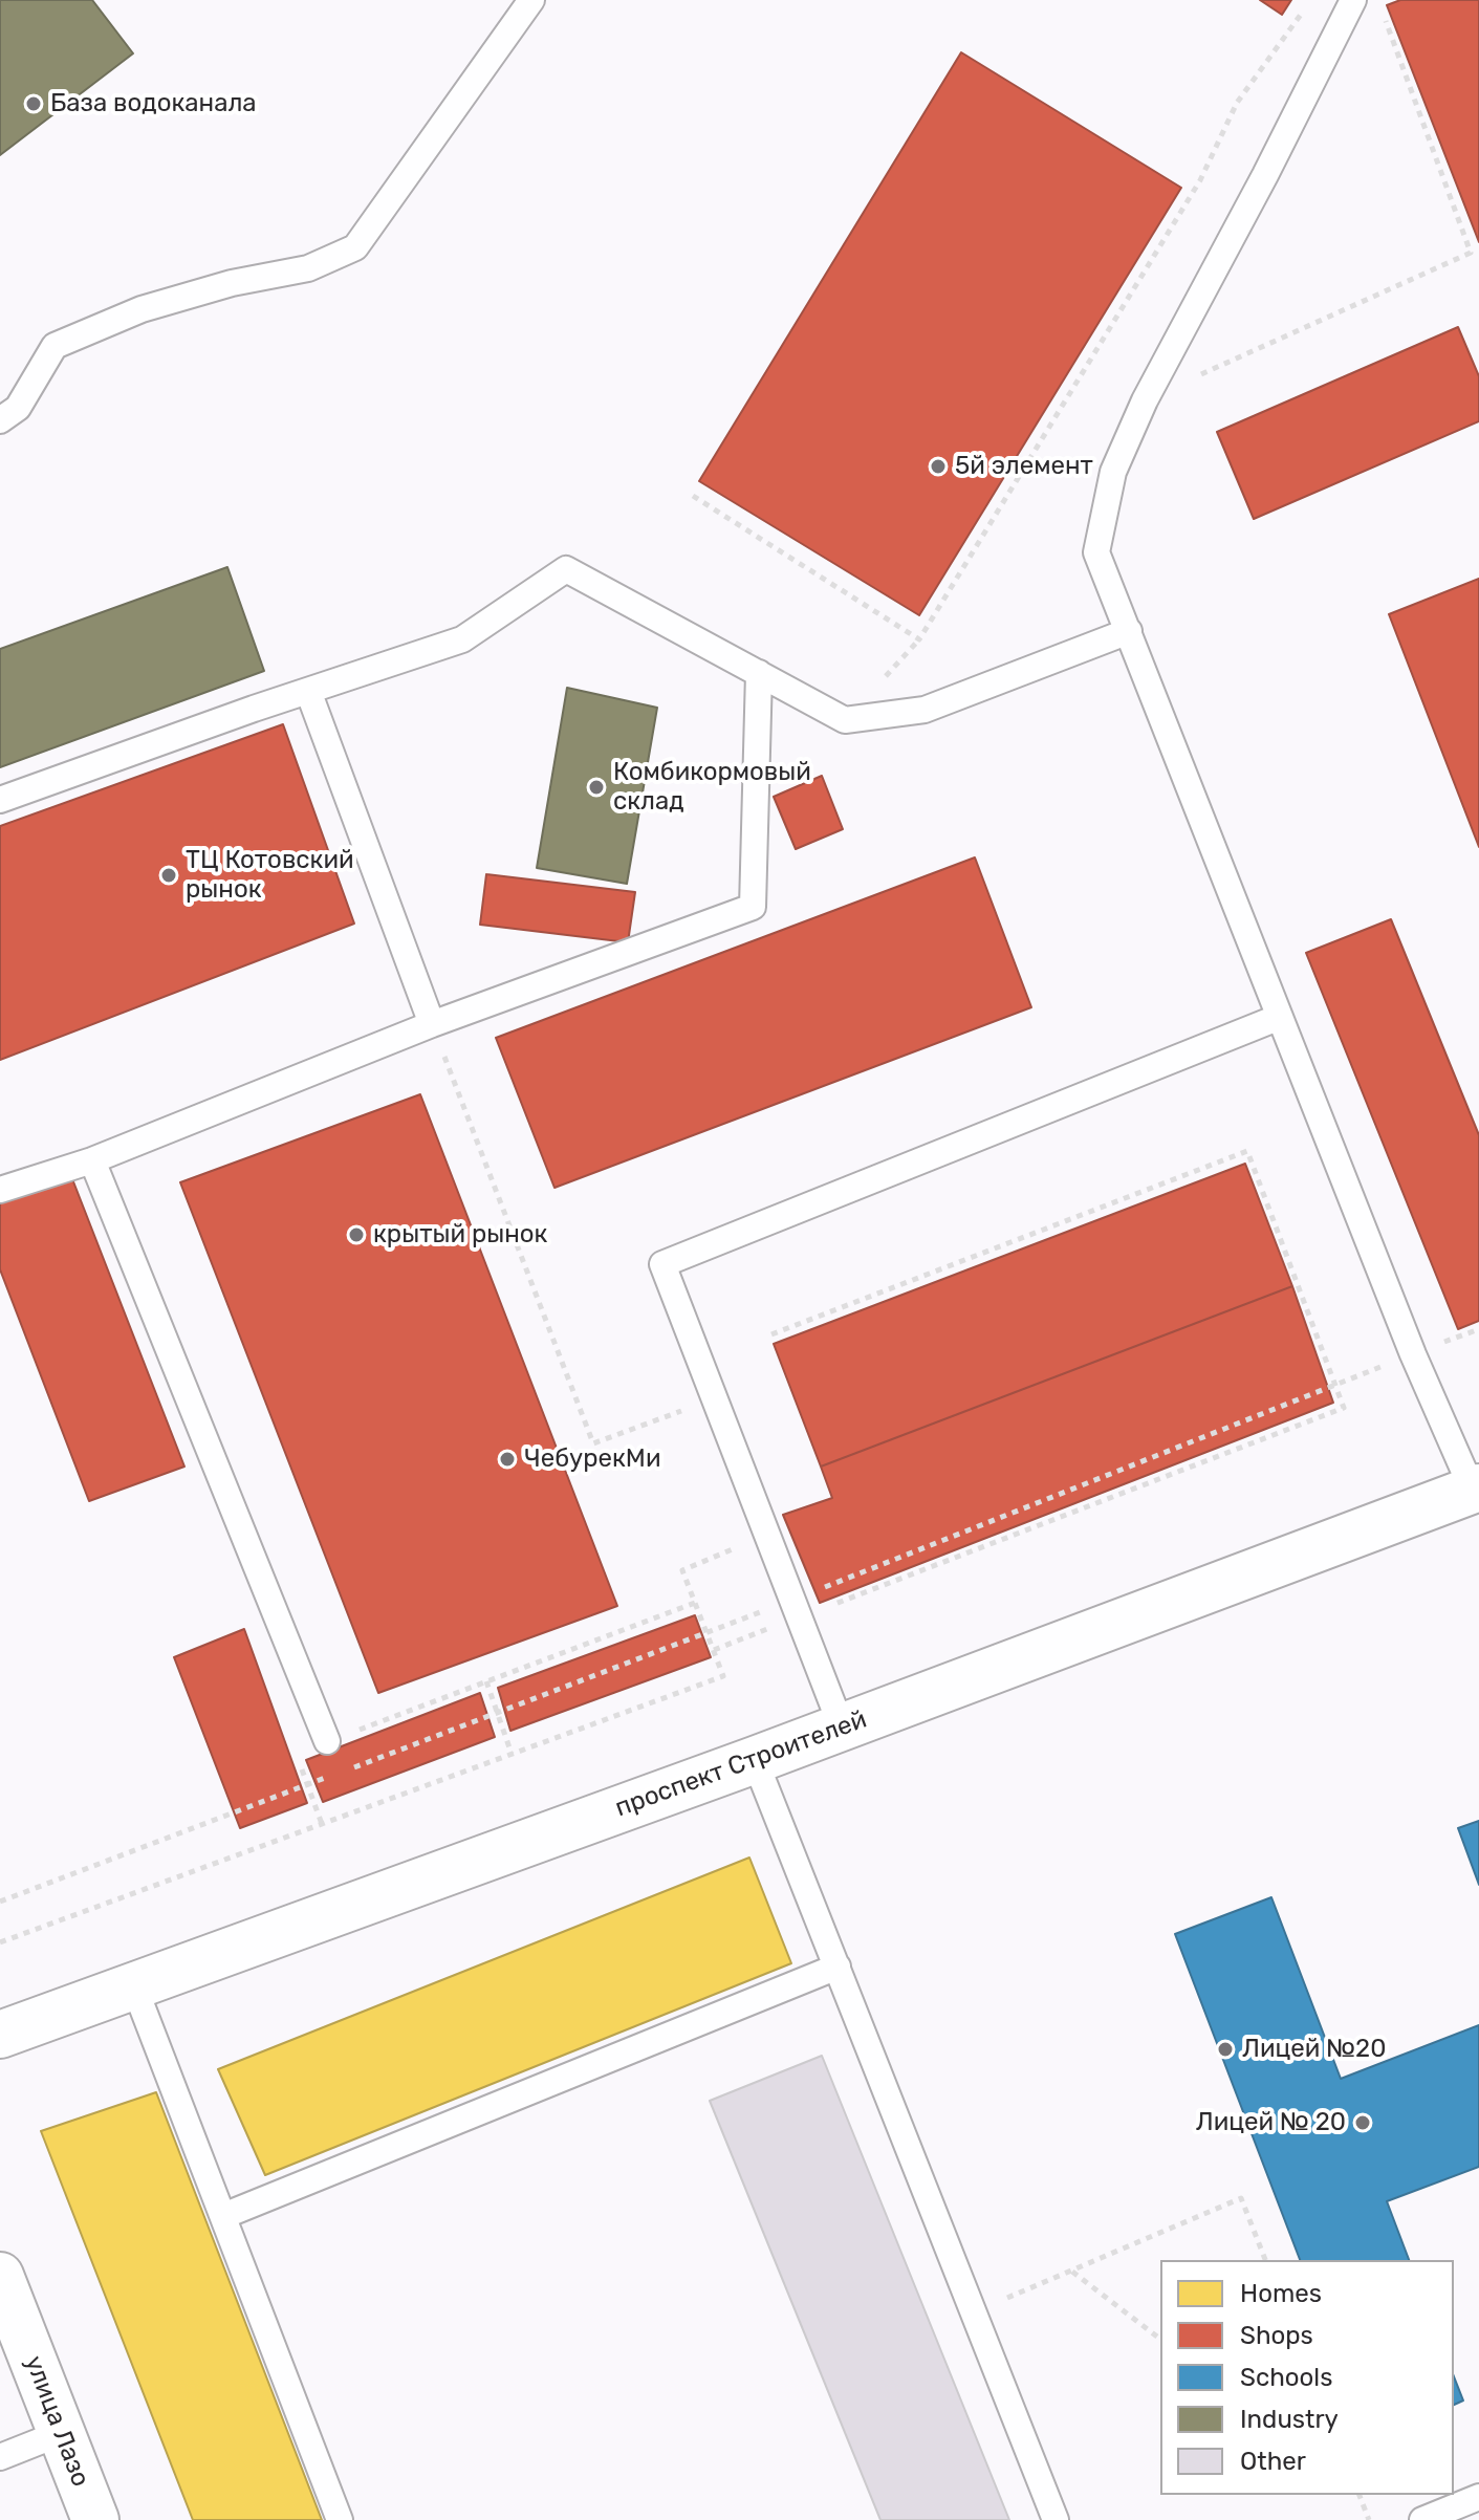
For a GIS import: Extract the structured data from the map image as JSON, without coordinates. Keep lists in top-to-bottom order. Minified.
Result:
{"streets":{"main road":["проспект Строителей","улица Лазо"]},"places":["База водоканала","5й элемент","Комбикормовый склад","ТЦ Котовский рынок","крытый рынок","ЧебурекМи","Лицей №20","Лицей № 20"],"legend":["Homes","Shops","Schools","Industry","Other"]}
